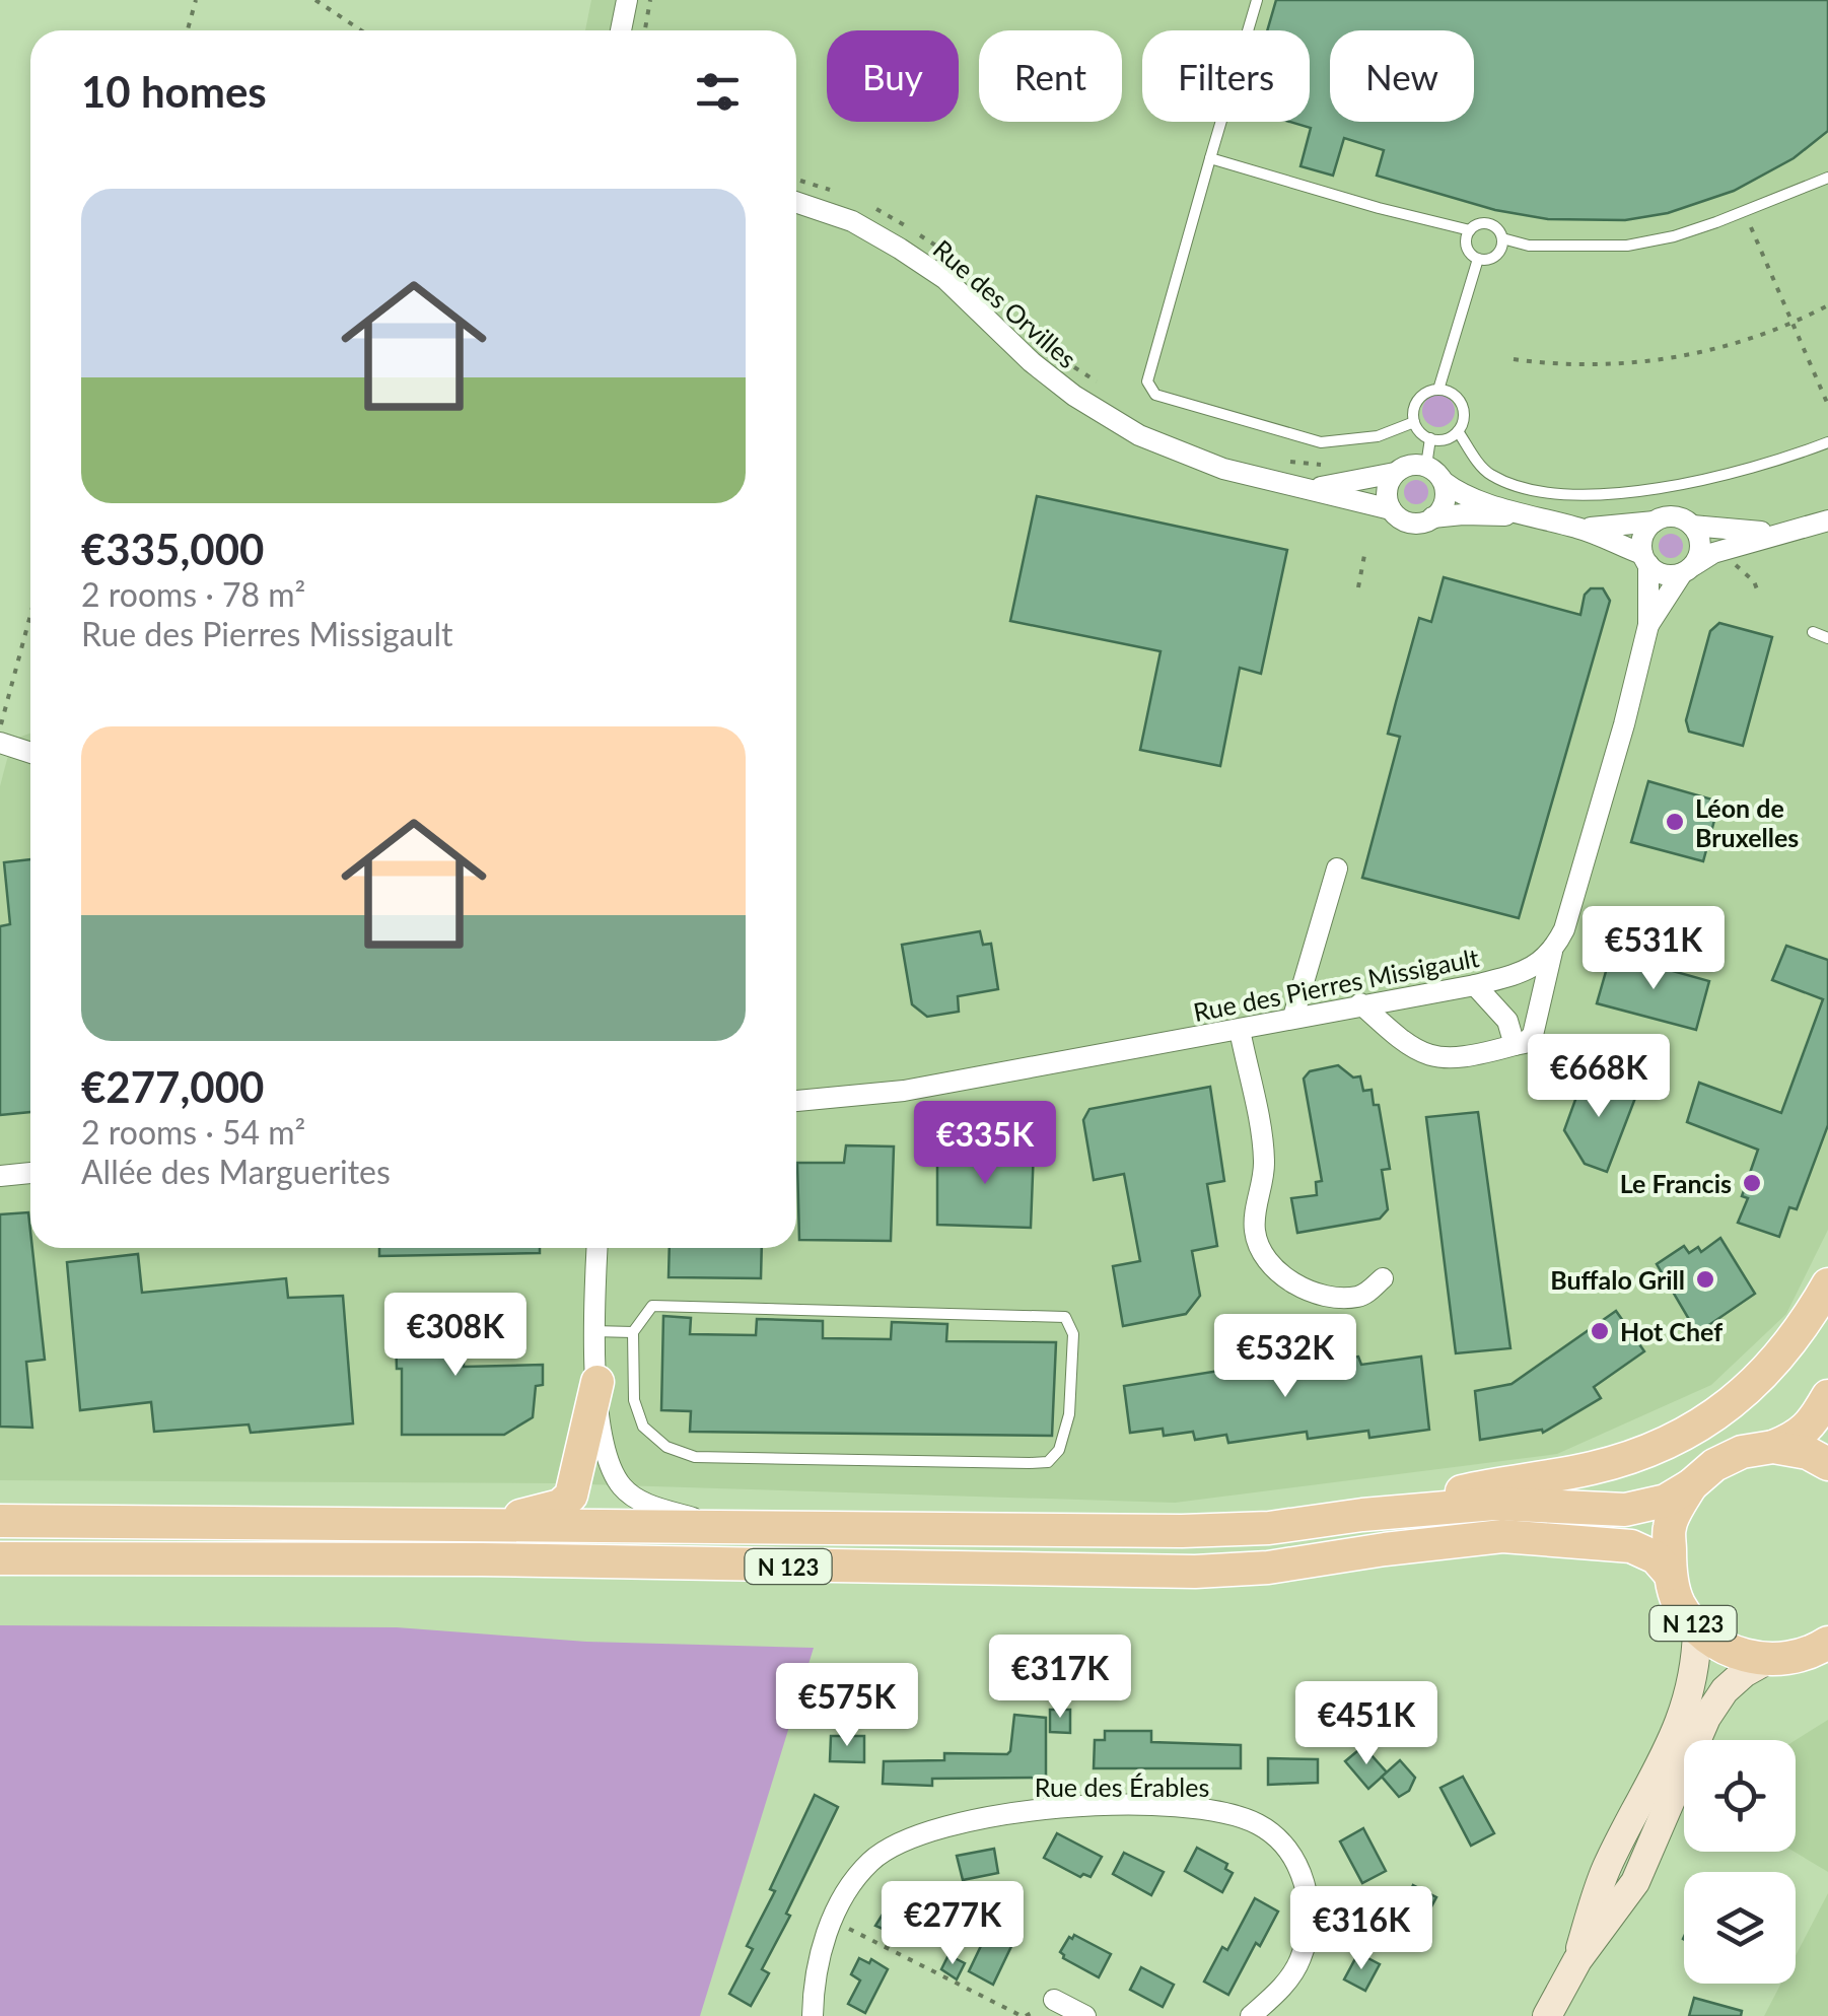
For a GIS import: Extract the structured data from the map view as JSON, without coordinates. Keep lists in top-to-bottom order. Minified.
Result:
{"streets":{"main road":["N 123"],"street":["Rue des Orvilles","Rue des Pierres Missigault","Rue des Érables"]},"places":["Léon de Bruxelles","Le Francis","Buffalo Grill","Hot Chef"],"page":{"chip":["Buy","Rent","Filters","New"],"heading":"10 homes","list":[{"name":"€335,000","note":"2 rooms · 78 m² · Rue des Pierres Missigault"},{"name":"€277,000","note":"2 rooms · 54 m² · Allée des Marguerites"}],"price":["€531K","€668K","€335K","€308K","€532K","€317K","€575K","€451K","€277K","€316K"]}}
